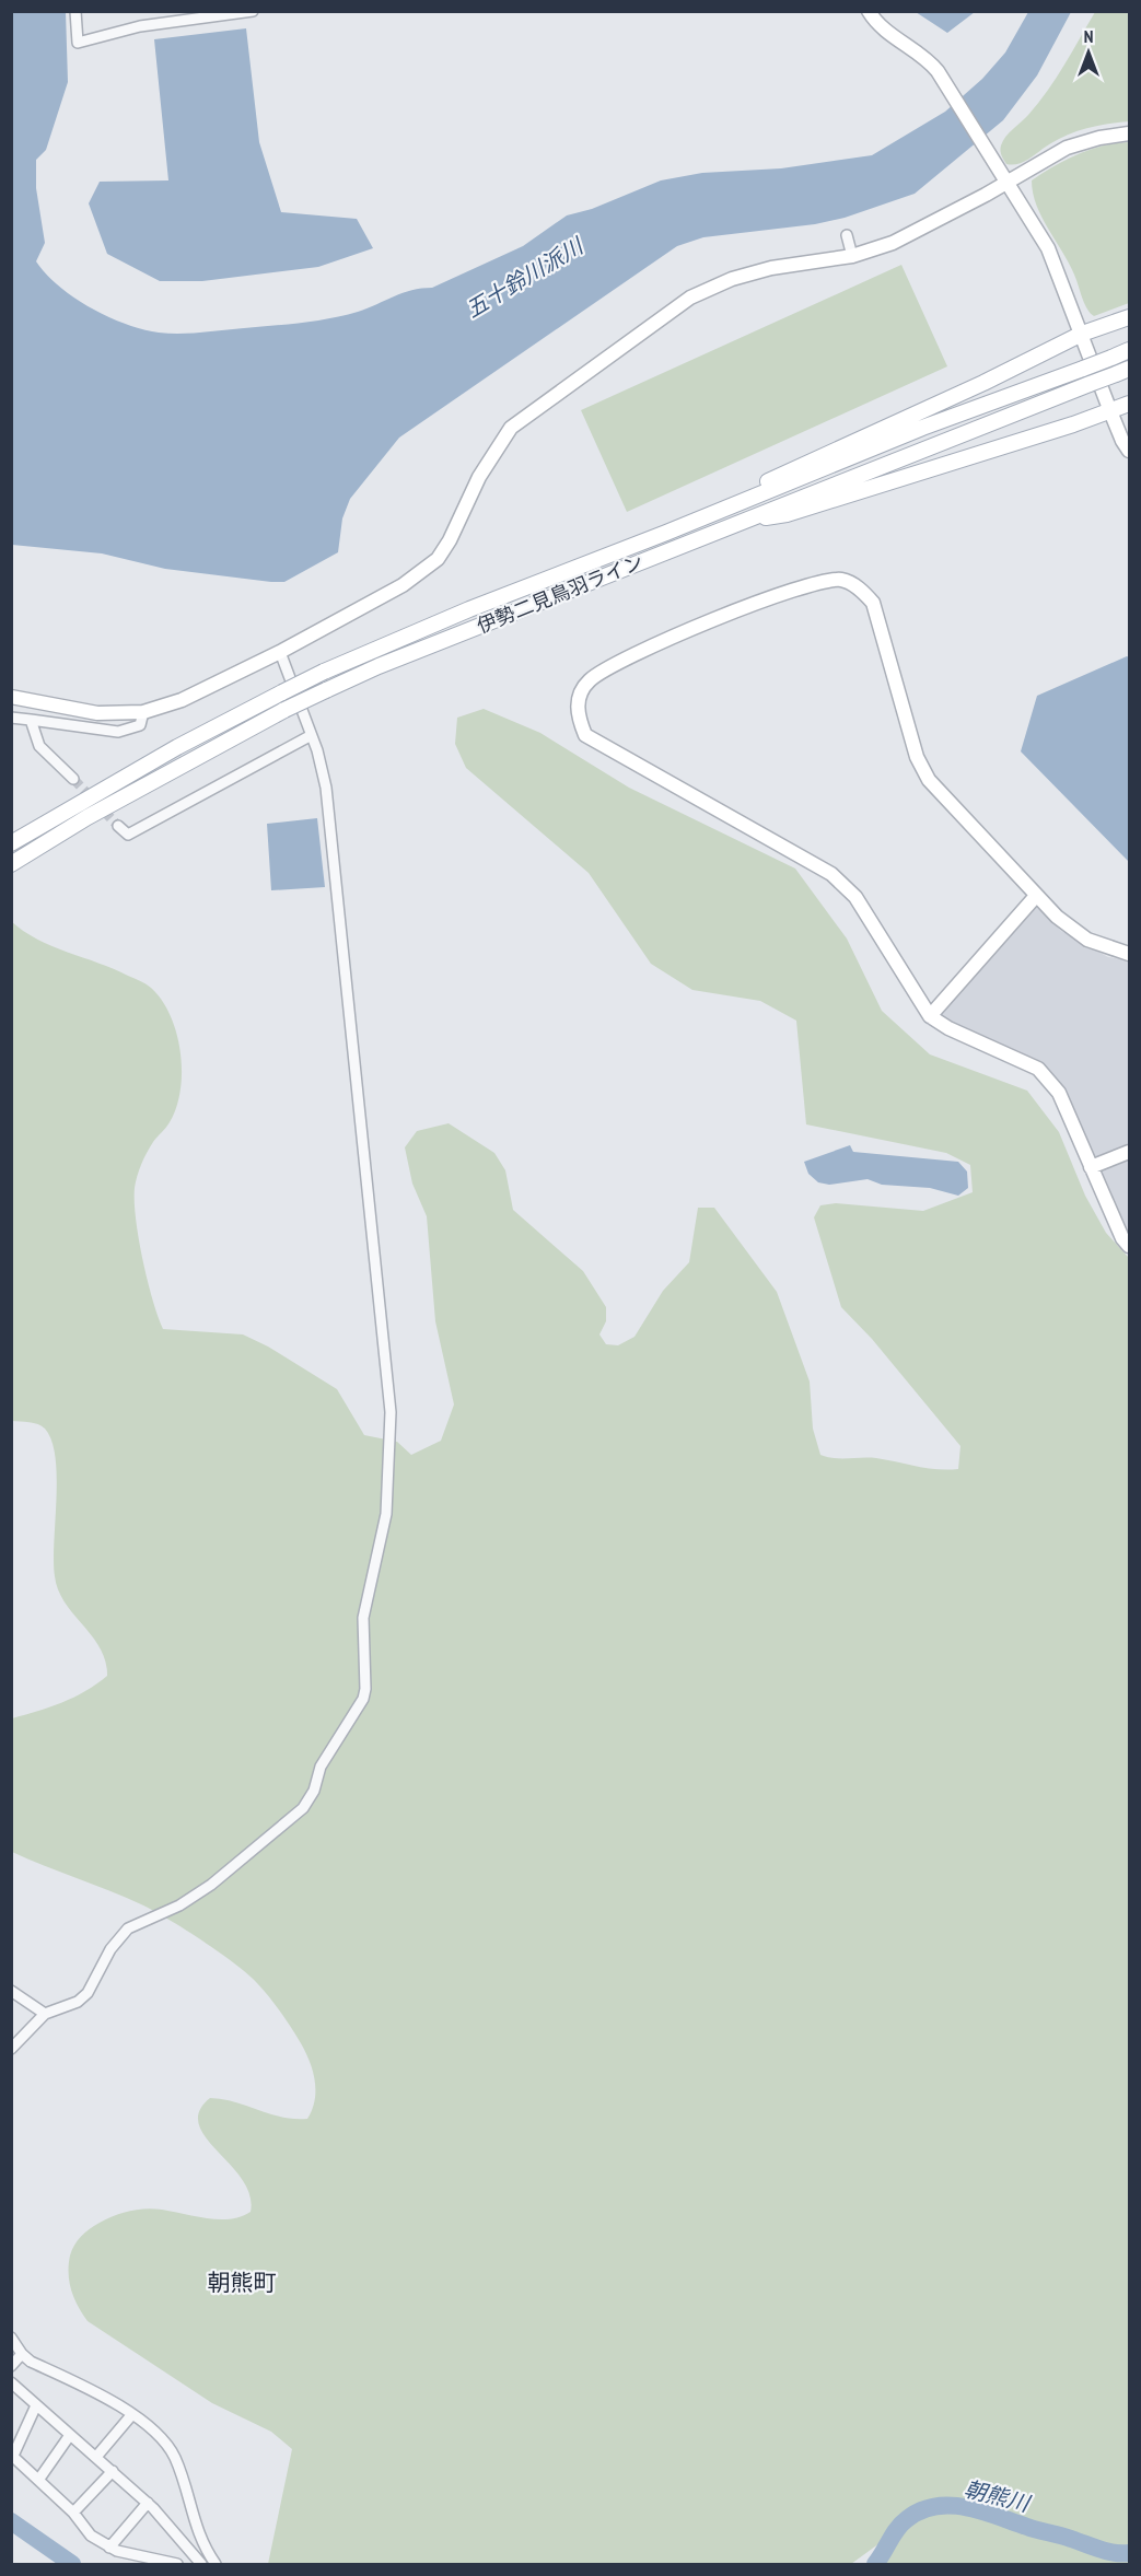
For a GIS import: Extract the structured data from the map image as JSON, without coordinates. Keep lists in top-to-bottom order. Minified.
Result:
{"streets":{"main road":["伊勢二見鳥羽ライン"]},"districts":["朝熊町"],"water":["五十鈴川派川","朝熊川"],"north":"top"}
